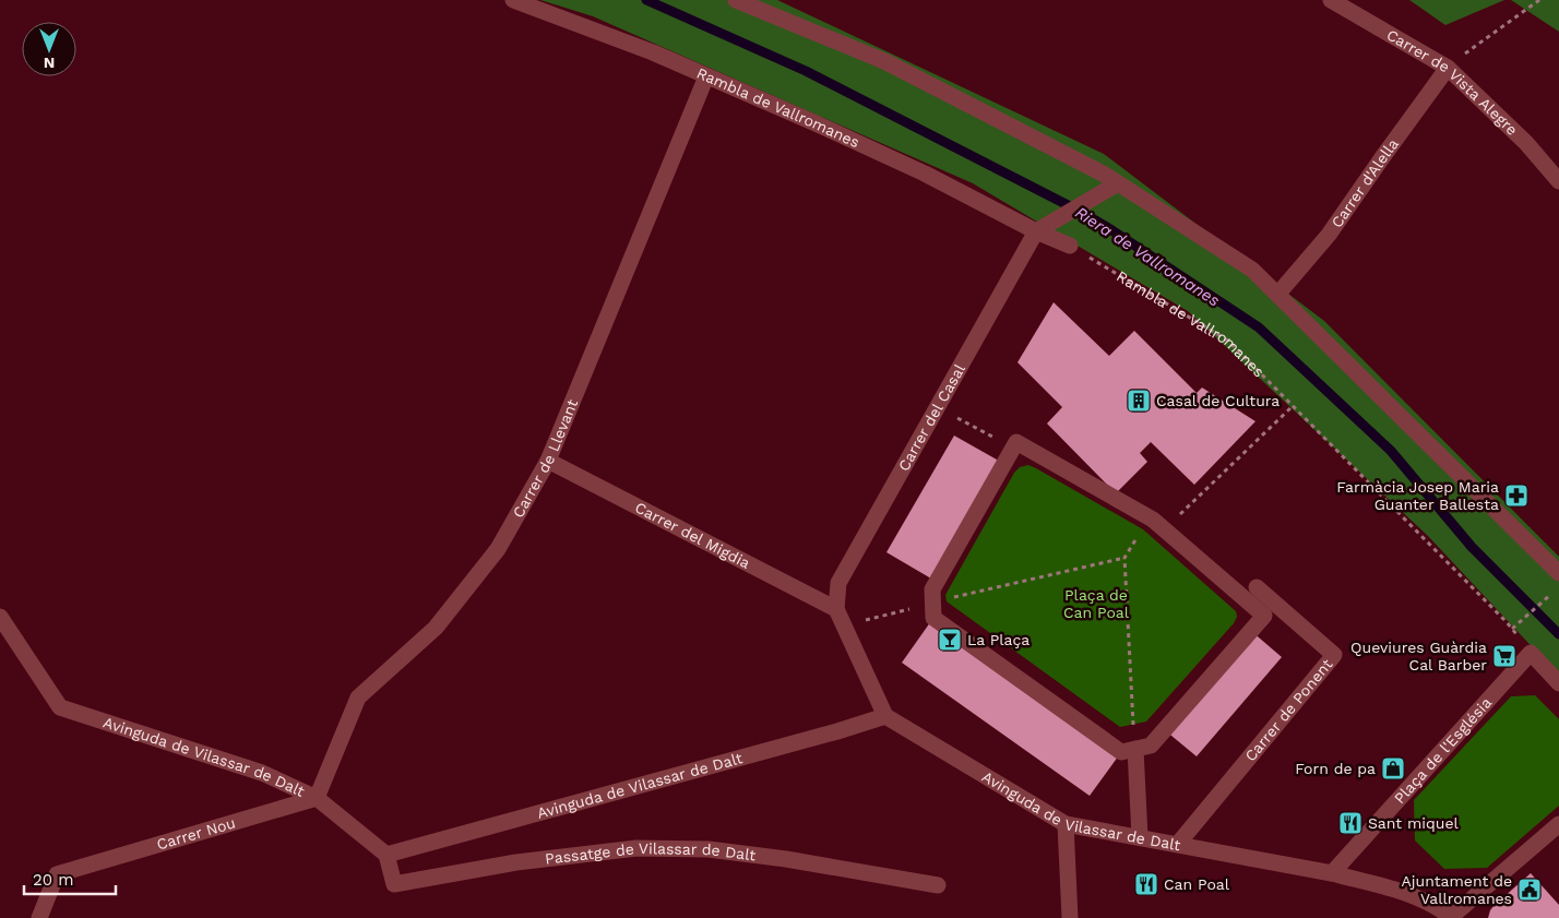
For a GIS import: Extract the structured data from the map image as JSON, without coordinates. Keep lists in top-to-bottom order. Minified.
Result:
{"streets":{"street":["Carrer de Vista Alegre","Rambla de Vallromanes","Carrer d'Alella","Carrer del Casal","Carrer de Llevant","Carrer del Migdia","Carrer de Ponent","Plaça de l'Església","Avinguda de Vilassar de Dalt","Carrer Nou","Passatge de Vilassar de Dalt"]},"crossings":[["Carrer de Vista Alegre","Carrer d'Alella"],["Rambla de Vallromanes","Carrer del Casal"],["Rambla de Vallromanes","Carrer de Llevant"],["Rambla de Vallromanes","Plaça de l'Església"],["Carrer del Casal","Carrer del Migdia"],["Carrer de Llevant","Carrer del Migdia"],["Carrer de Llevant","Avinguda de Vilassar de Dalt"],["Carrer de Llevant","Carrer Nou"],["Carrer de Ponent","Avinguda de Vilassar de Dalt"],["Plaça de l'Església","Avinguda de Vilassar de Dalt"],["Avinguda de Vilassar de Dalt","Carrer Nou"],["Avinguda de Vilassar de Dalt","Passatge de Vilassar de Dalt"]],"water":["Riera de Vallromanes"],"parks":["Plaça de Can Poal"],"places":{"building":["Casal de Cultura"],"pharmacy":["Farmàcia Josep Maria Guanter Ballesta"],"bar":["La Plaça"],"supermarket":["Queviures Guàrdia Cal Barber"],"shop":["Forn de pa"],"restaurant":["Sant miquel","Can Poal"],"public building":["Ajuntament de Vallromanes"]},"scale_bar":"20 m","north":"bottom"}
